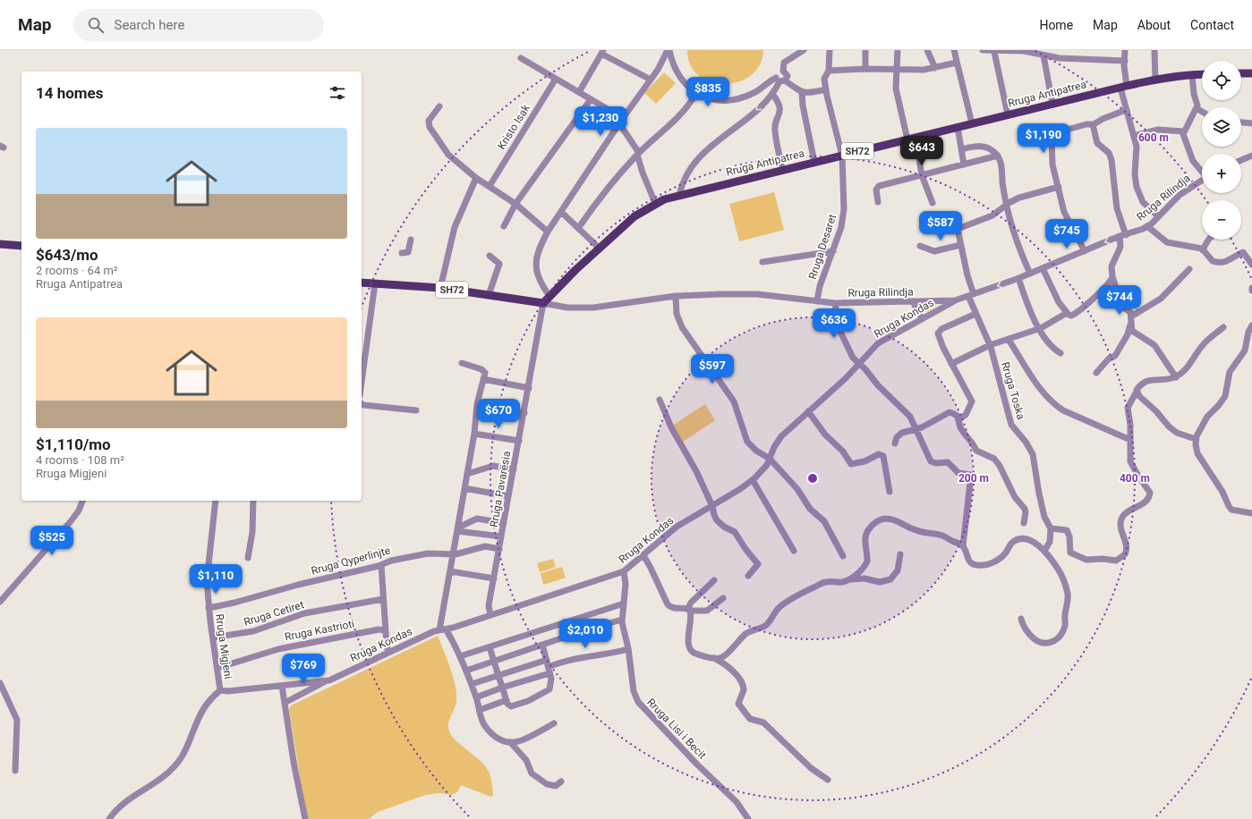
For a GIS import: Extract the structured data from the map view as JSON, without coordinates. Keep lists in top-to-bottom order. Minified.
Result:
{"streets":{"main road":["Rruga Antipatrea","SH72"],"street":["Kristo Isak","Rruga Rilindja","Rruga Desaret","Rruga Kondas","Rruga Toska","Rruga Pavarësia","Rruga Qyperlinjte","Rruga Cetiret","Rruga Kastrioti","Rruga Migjeni","Rruga Lisi i Becit"]},"crossings":[["Rruga Antipatrea","SH72"],["Rruga Antipatrea","Rruga Rilindja"],["Rruga Antipatrea","Rruga Desaret"],["Rruga Antipatrea","Rruga Pavarësia"],["SH72","Rruga Rilindja"],["SH72","Rruga Pavarësia"],["Rruga Rilindja","Rruga Desaret"],["Rruga Rilindja","Rruga Kondas"],["Rruga Rilindja","Rruga Toska"],["Rruga Rilindja","Rruga Pavarësia"],["Rruga Kondas","Rruga Pavarësia"],["Rruga Kondas","Rruga Migjeni"],["Rruga Kondas","Rruga Lisi i Becit"],["Rruga Pavarësia","Rruga Qyperlinjte"],["Rruga Qyperlinjte","Rruga Migjeni"],["Rruga Cetiret","Rruga Migjeni"],["Rruga Kastrioti","Rruga Migjeni"]],"page":{"header":"Map","search":"Search here","nav":["Home","Map","About","Contact"],"map_buttons":["+","−"],"heading":"14 homes","price":["$835","$1,230","$1,190","$643","$587","$745","$744","$636","$597","$670","$525","$1,110","$2,010","$769"],"list":[{"name":"$643/mo","note":"2 rooms · 64 m² · Rruga Antipatrea"},{"name":"$1,110/mo","note":"4 rooms · 108 m² · Rruga Migjeni"}]},"rings":["600 m","200 m","400 m"]}
